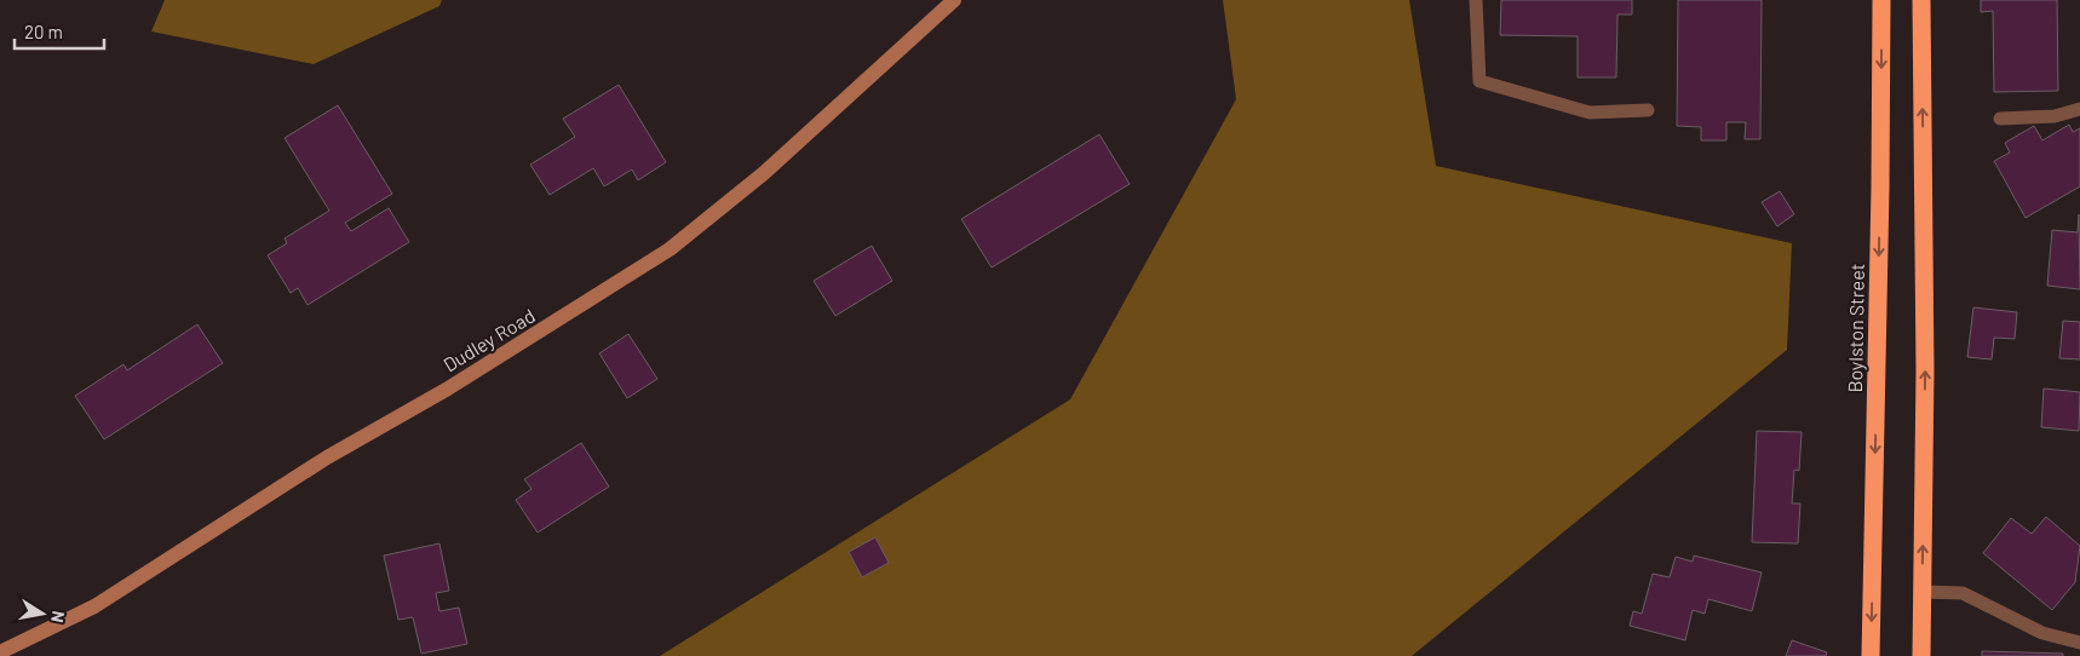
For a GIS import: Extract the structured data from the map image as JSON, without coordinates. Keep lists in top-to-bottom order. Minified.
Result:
{"streets":{"highway":["Boylston Street"],"street":["Dudley Road"]},"scale_bar":"20 m","north":"right"}
